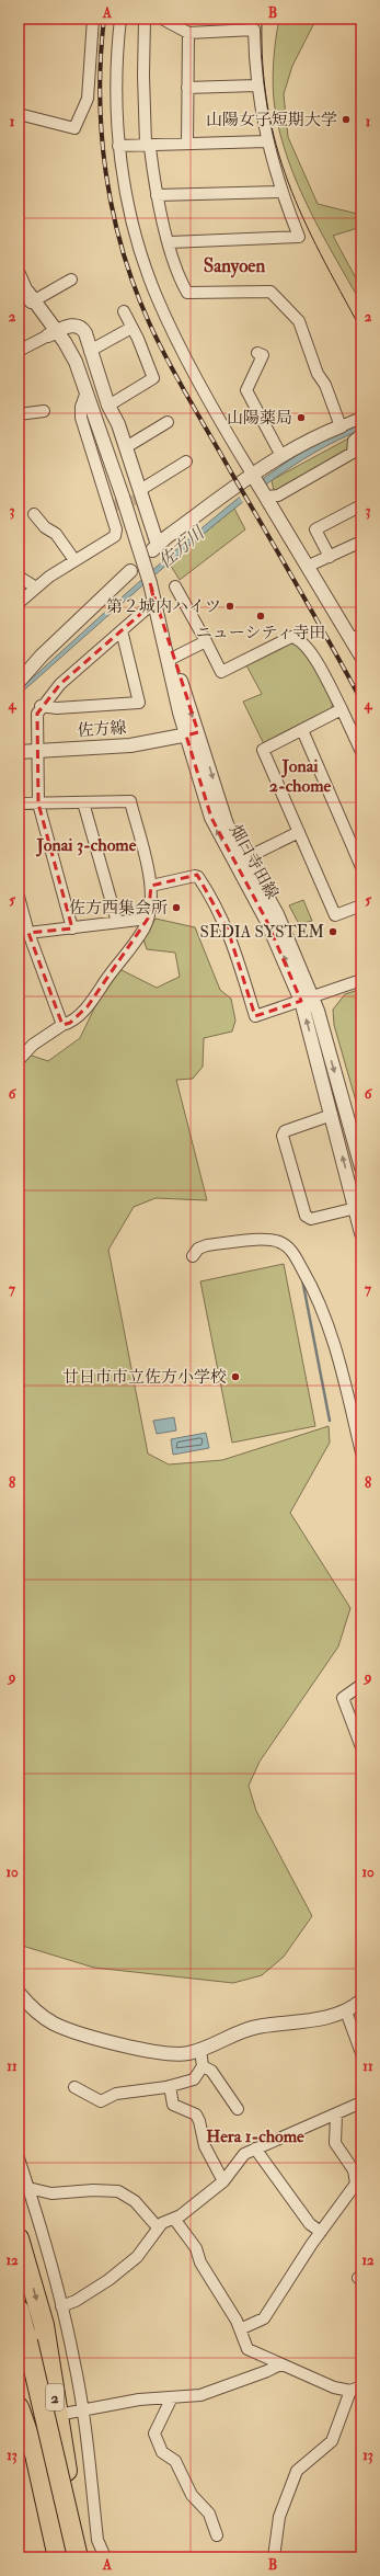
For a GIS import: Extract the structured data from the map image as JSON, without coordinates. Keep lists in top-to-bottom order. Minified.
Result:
{"streets":{"highway":["2"],"street":["佐方線","畑口寺田線"]},"crossings":[["佐方線","畑口寺田線"]],"districts":["Sanyoen","Jonai 2-chome","Jonai 3-chome","Hera 1-chome"],"water":["佐方川"],"places":["山陽女子短期大学","山陽薬局","第２城内ハイツ","ニューシティ寺田","佐方西集会所","SEDIA SYSTEM","廿日市市立佐方小学校"],"grid":{"columns":["A","B"],"rows":["1","2","3","4","5","6","7","8","9","10","11","12","13"]}}
